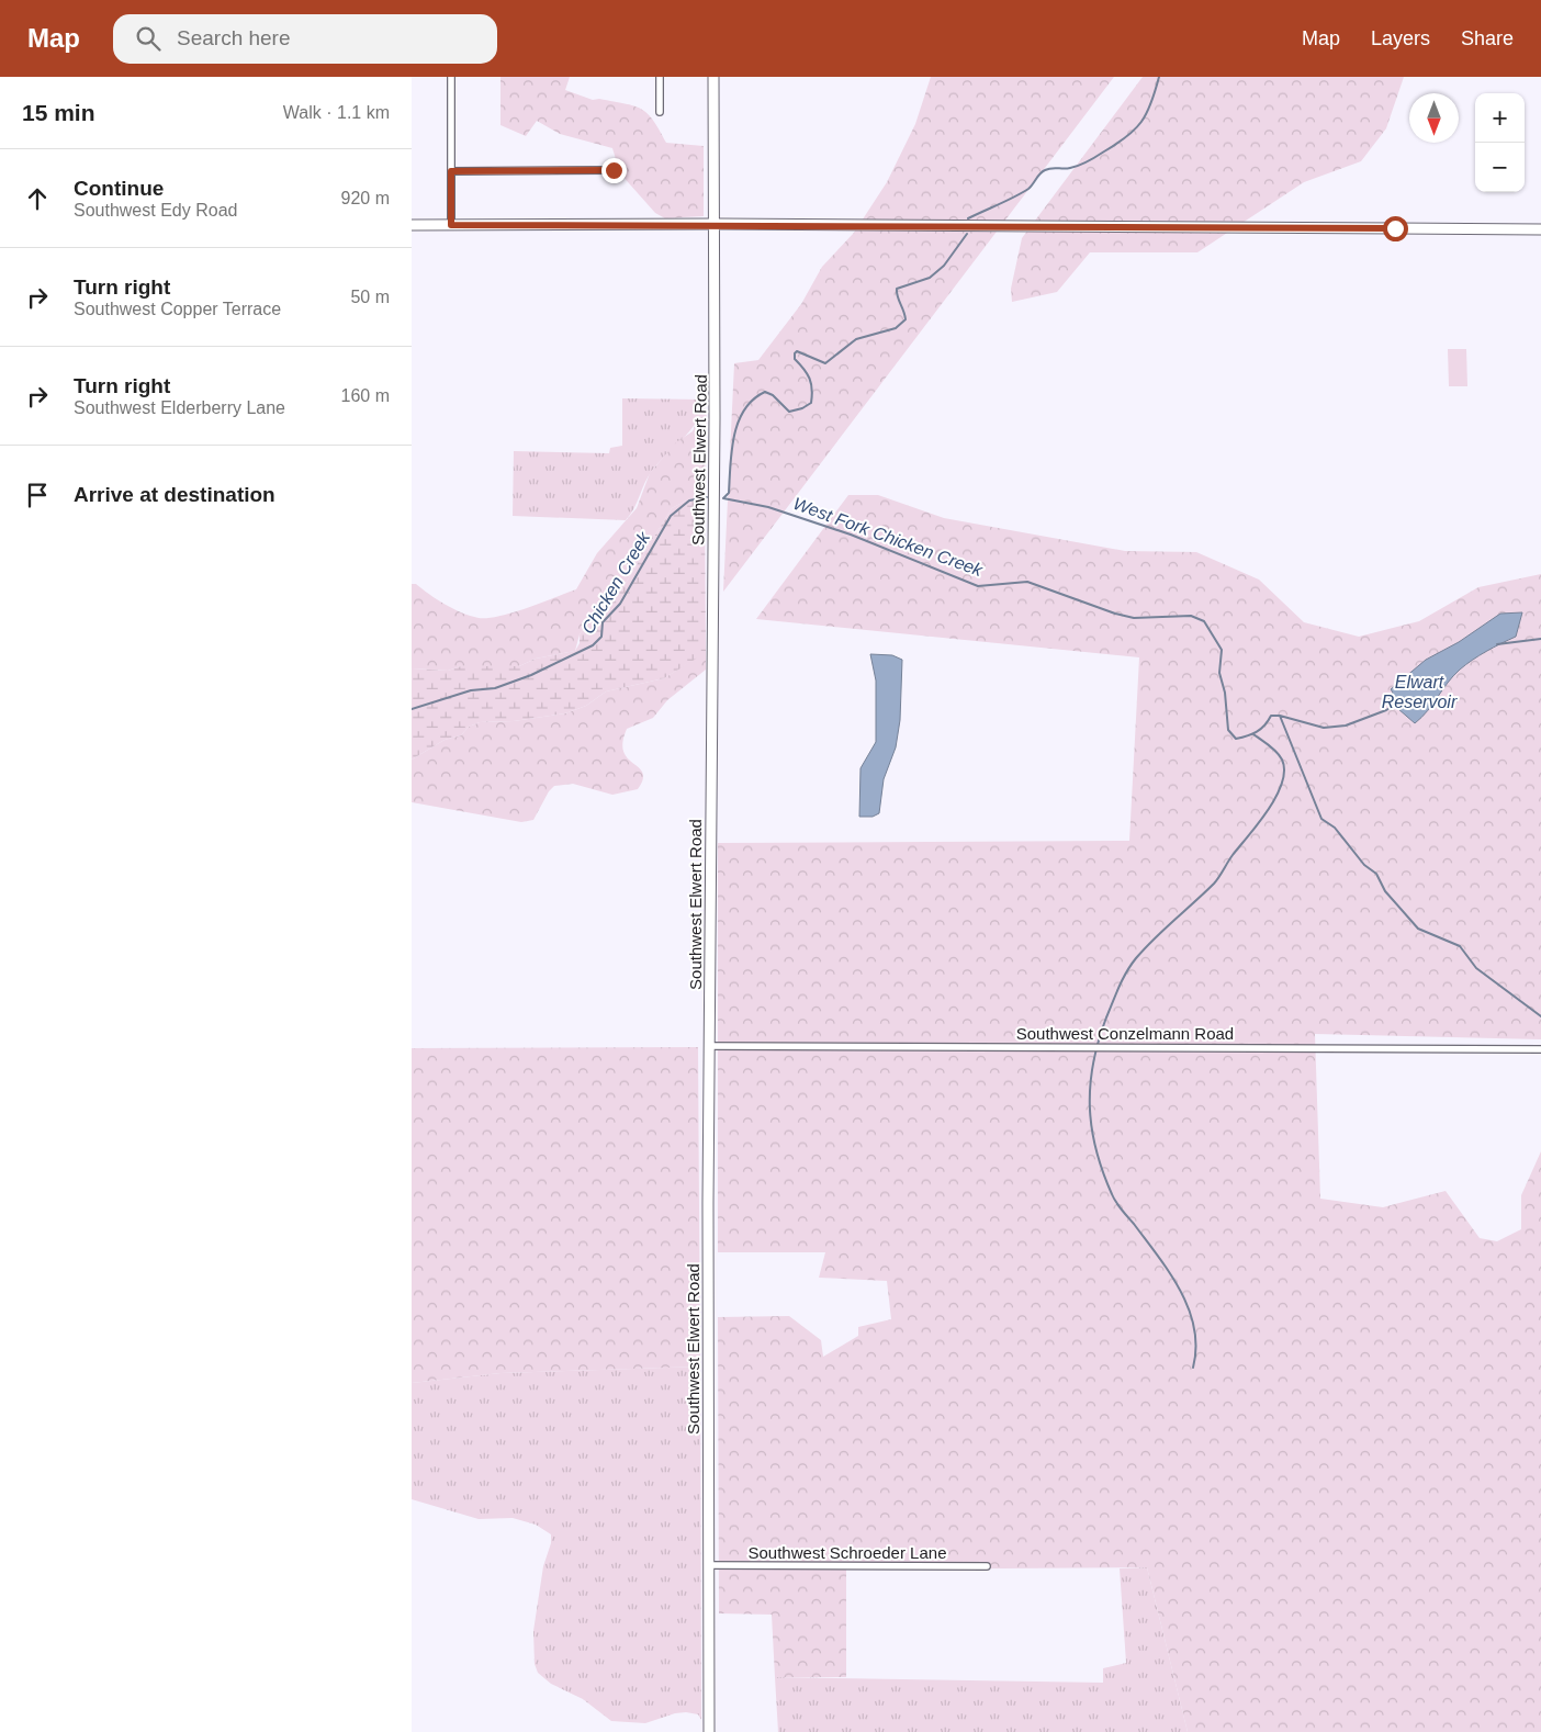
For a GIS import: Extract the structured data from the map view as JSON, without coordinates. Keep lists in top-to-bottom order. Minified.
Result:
{"streets":{"main road":["Southwest Elwert Road"],"street":["Southwest Conzelmann Road","Southwest Schroeder Lane"]},"crossings":[["Southwest Elwert Road","Southwest Conzelmann Road"],["Southwest Elwert Road","Southwest Schroeder Lane"]],"water":["West Fork Chicken Creek","Chicken Creek","Elwart Reservoir"],"north":"bottom","page":{"header":"Map","search":"Search here","nav":["Map","Layers","Share"],"heading":["15 min","Walk · 1.1 km"],"map_buttons":["+","−"],"list":[["Continue","Southwest Edy Road","920 m"],["Turn right","Southwest Copper Terrace","50 m"],["Turn right","Southwest Elderberry Lane","160 m"],"Arrive at destination"]}}
